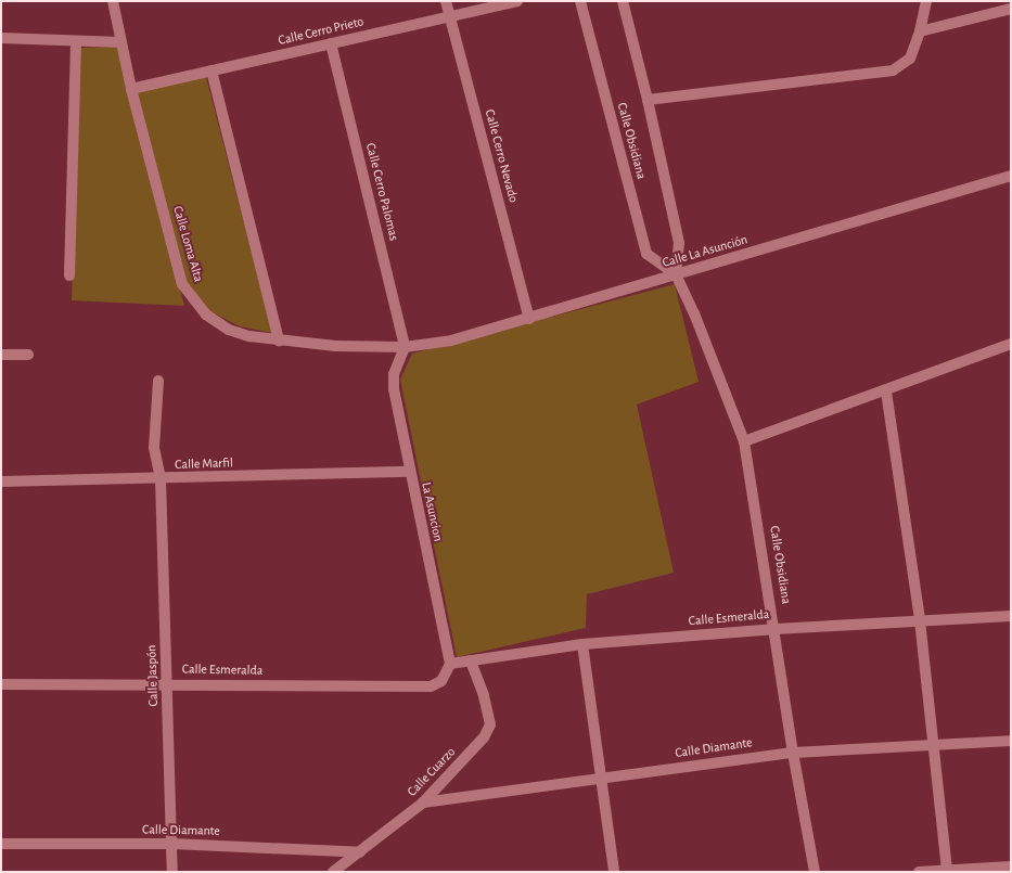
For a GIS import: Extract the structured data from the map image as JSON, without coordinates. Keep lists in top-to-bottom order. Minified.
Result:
{"streets":{"street":["Calle Cerro Prieto","Calle Obsidiana","Calle Cerro Nevado","Calle Cerro Palomas","Calle Loma Alta","Calle La Asunción","Calle Marfil","La Asuncion","Calle Esmeralda","Calle Jaspón","Calle Diamante","Calle Cuarzo"]},"crossings":[["Calle Cerro Prieto","Calle Cerro Nevado"],["Calle Cerro Prieto","Calle Cerro Palomas"],["Calle Cerro Prieto","Calle Loma Alta"],["Calle Obsidiana","Calle La Asunción"],["Calle Obsidiana","Calle Esmeralda"],["Calle Obsidiana","Calle Diamante"],["Calle Cerro Nevado","Calle La Asunción"],["Calle Cerro Palomas","Calle Loma Alta"],["Calle Cerro Palomas","Calle La Asunción"],["Calle Cerro Palomas","La Asuncion"],["Calle Loma Alta","Calle La Asunción"],["Calle Loma Alta","La Asuncion"],["Calle La Asunción","La Asuncion"],["Calle Marfil","La Asuncion"],["Calle Marfil","Calle Jaspón"],["La Asuncion","Calle Esmeralda"],["Calle Esmeralda","Calle Jaspón"],["Calle Esmeralda","Calle Cuarzo"],["Calle Jaspón","Calle Diamante"],["Calle Diamante","Calle Cuarzo"]]}
